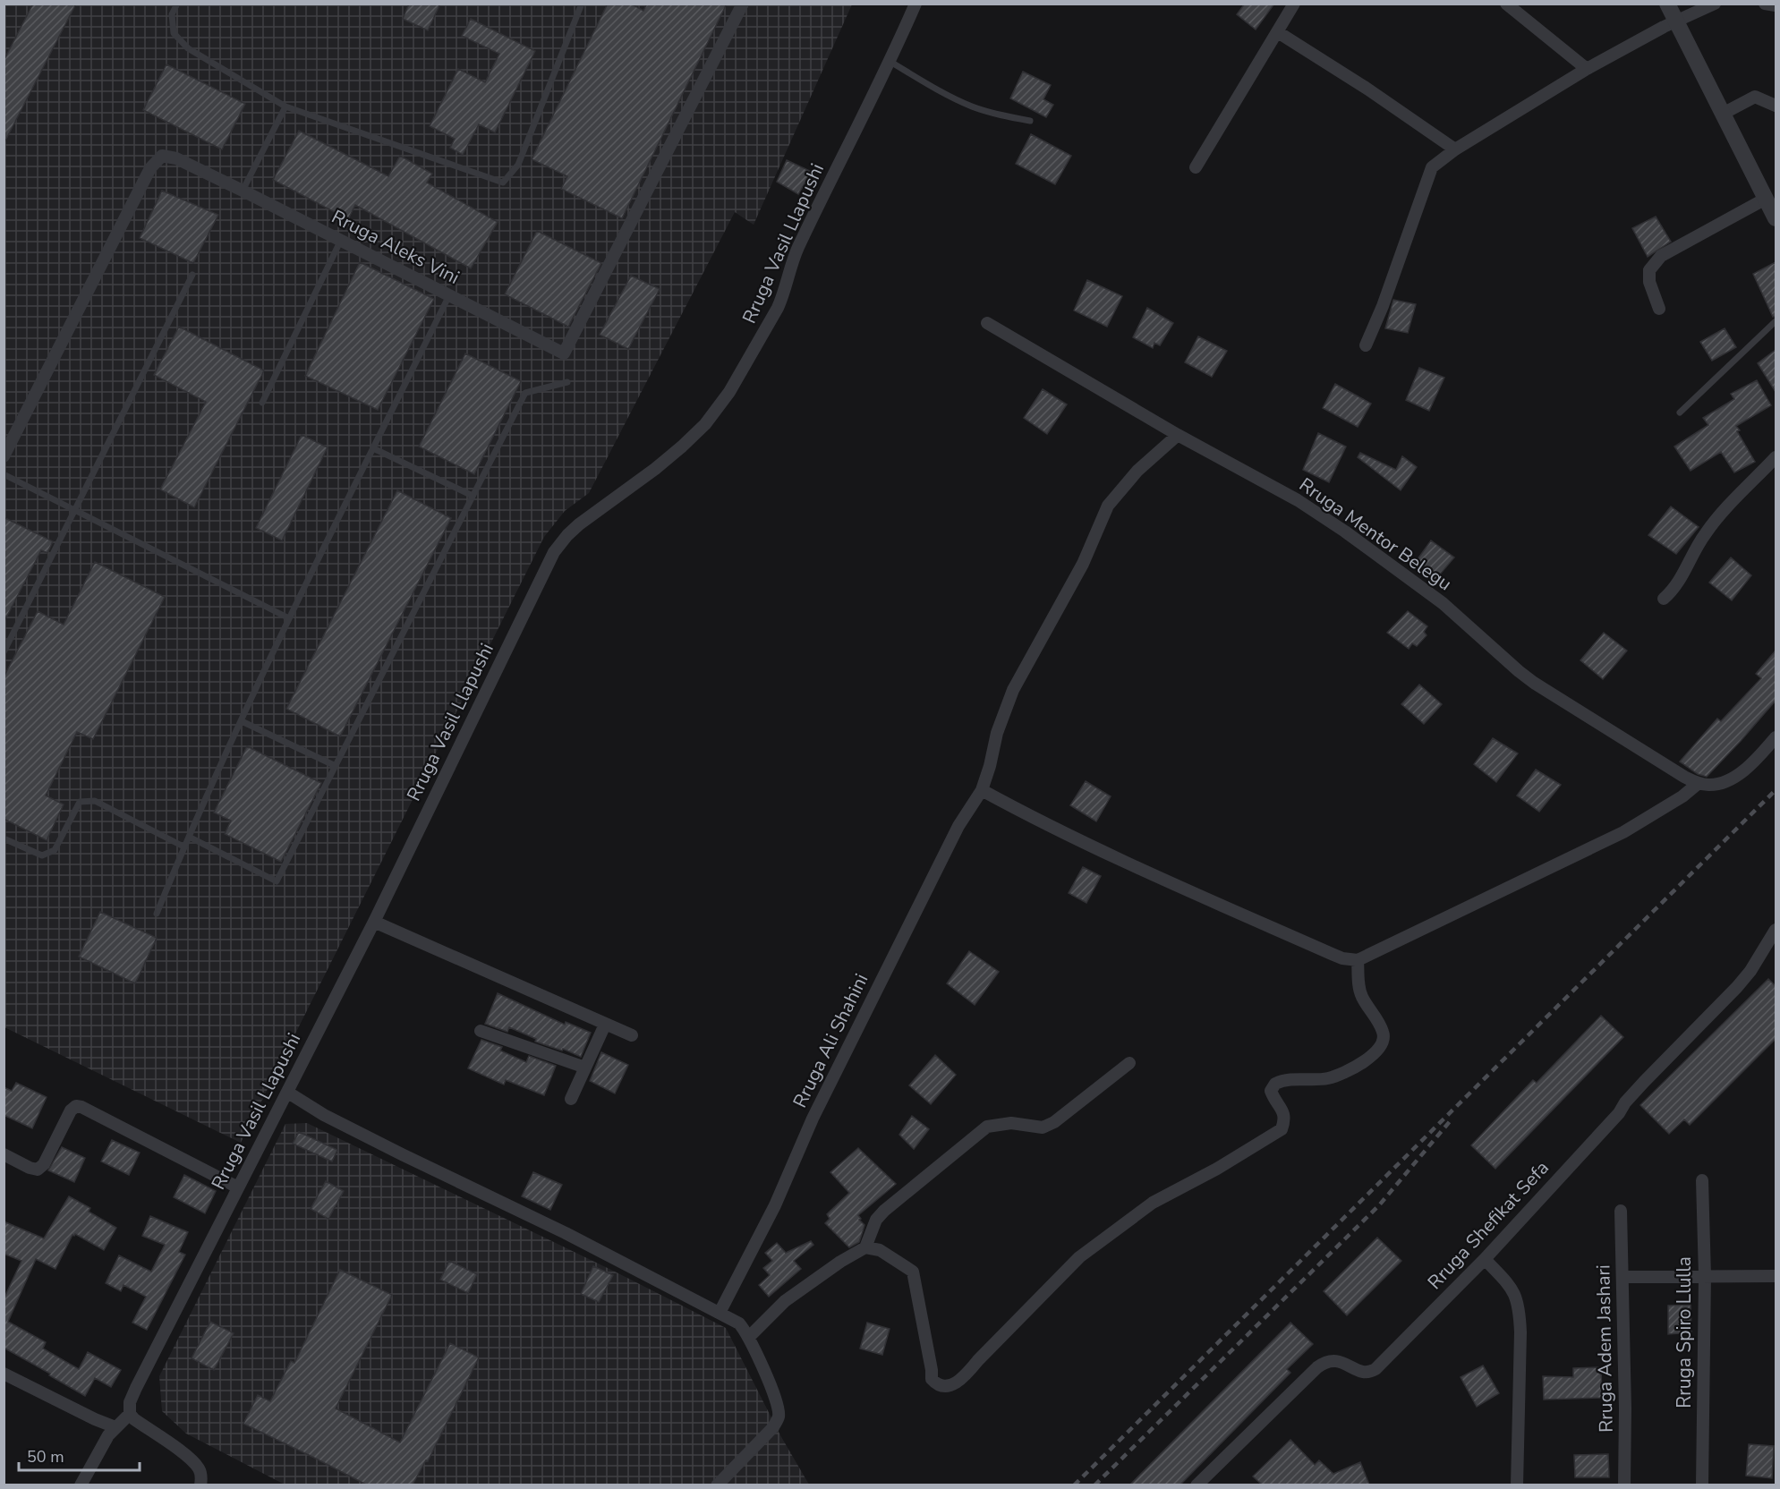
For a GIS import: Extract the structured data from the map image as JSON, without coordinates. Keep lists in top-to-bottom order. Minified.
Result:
{"streets":{"street":["Rruga Vasil Llapushi","Rruga Aleks Vini","Rruga Mentor Belegu","Rruga Ali Shahini","Rruga Shefikat Sefa","Rruga Spiro Llulla","Rruga Adem Jashari"]},"crossings":[["Rruga Mentor Belegu","Rruga Ali Shahini"]],"scale_bar":"50 m"}
